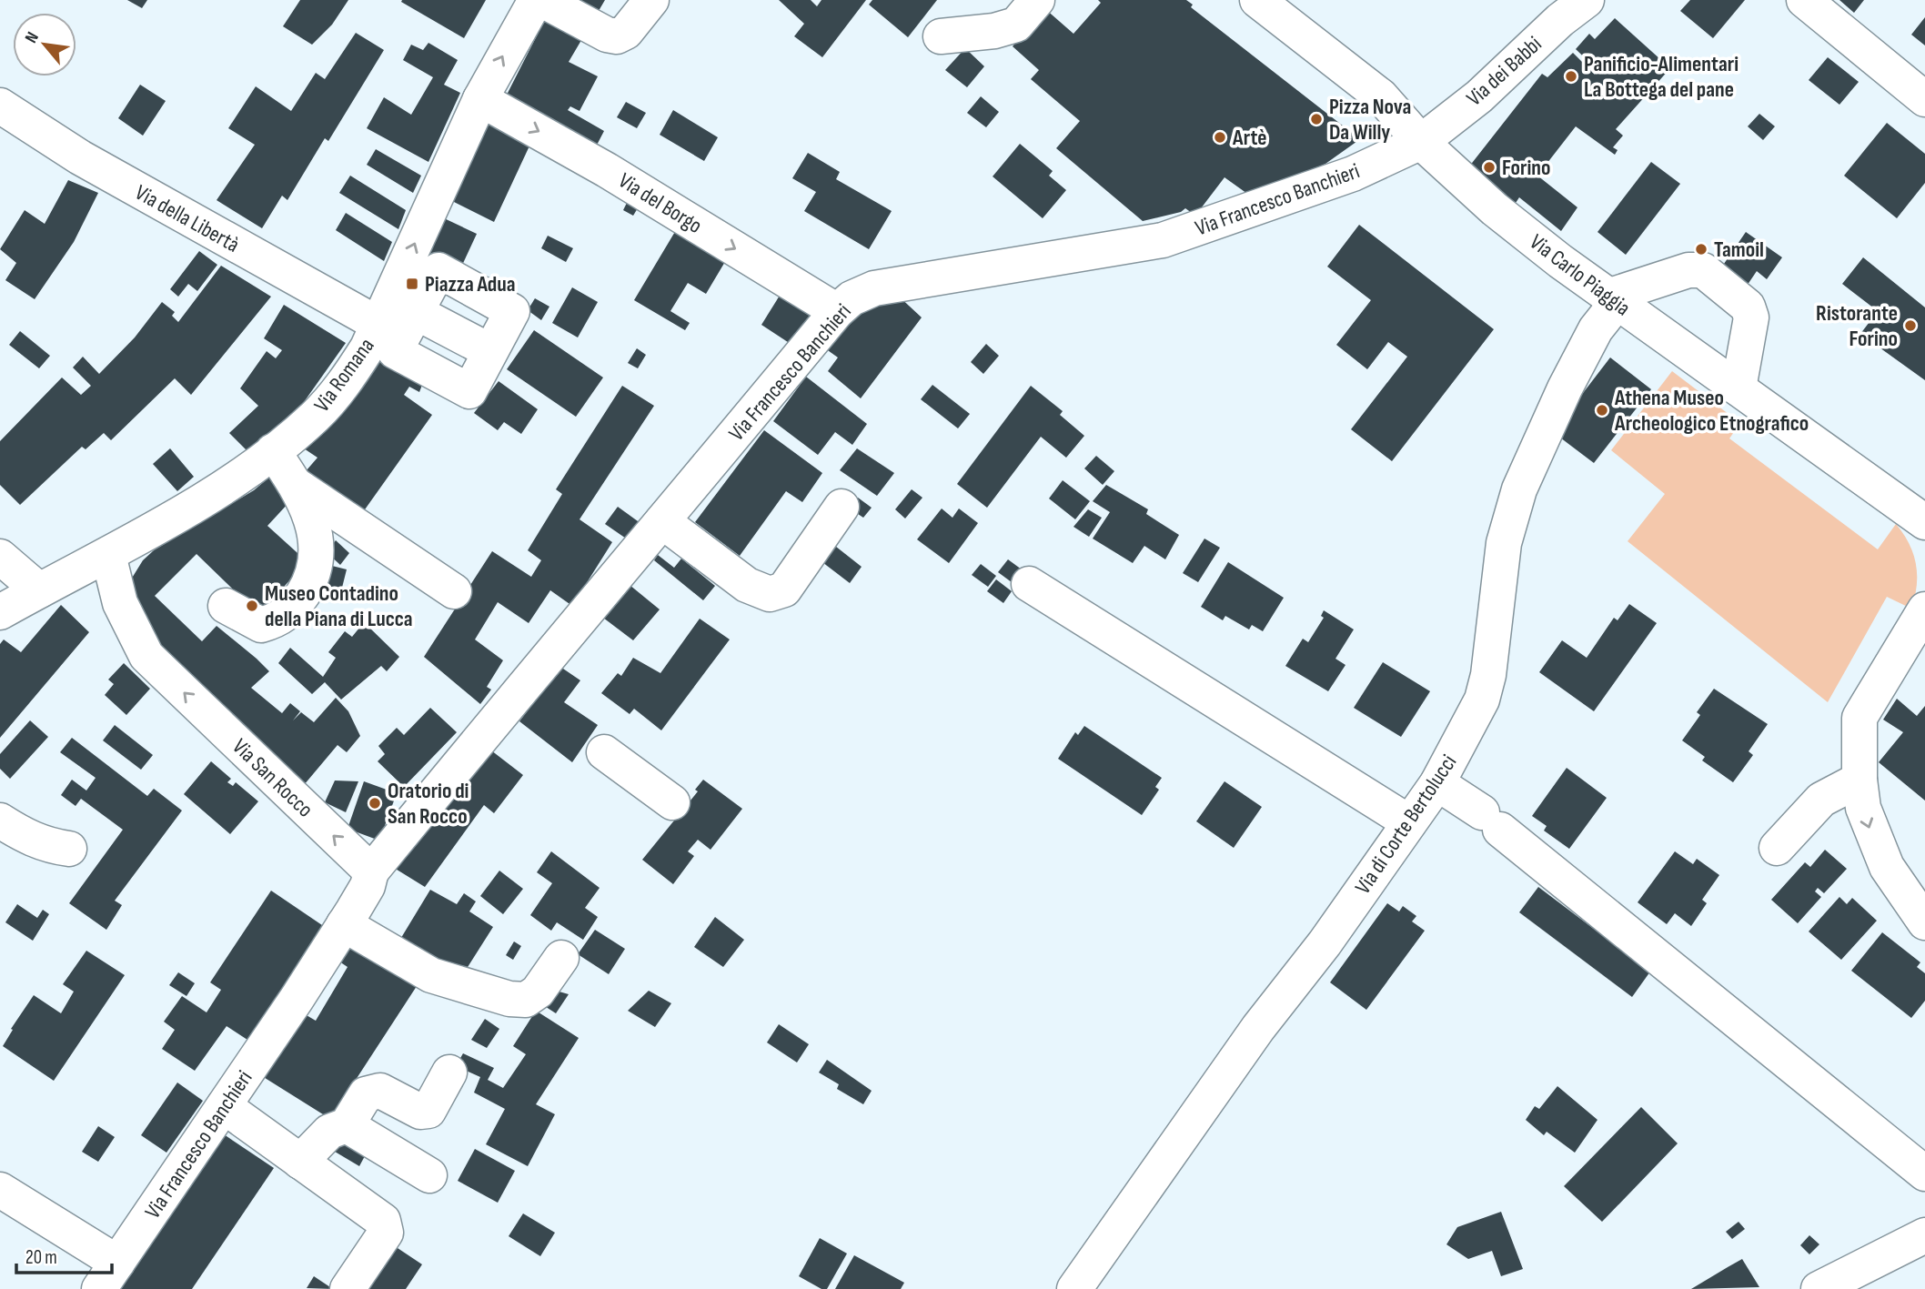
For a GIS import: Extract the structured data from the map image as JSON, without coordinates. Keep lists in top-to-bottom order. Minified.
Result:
{"streets":{"street":["Via dei Babbi","Via Francesco Banchieri","Via del Borgo","Via della Libertà","Via Carlo Piaggia","Via Romana","Via San Rocco","Via di Corte Bertolucci"]},"crossings":[["Via dei Babbi","Via Francesco Banchieri"],["Via dei Babbi","Via Carlo Piaggia"],["Via Francesco Banchieri","Via del Borgo"],["Via Francesco Banchieri","Via Carlo Piaggia"],["Via Francesco Banchieri","Via San Rocco"],["Via del Borgo","Via Romana"],["Via della Libertà","Via Romana"],["Via Carlo Piaggia","Via di Corte Bertolucci"],["Via Romana","Via San Rocco"]],"one_way":["Via del Borgo","Via Romana"],"places":{"other":["Panificio-Alimentari La Bottega del pane","Pizza Nova Da Willy","Artè","Forino","Tamoil","Ristorante Forino","Athena Museo Archeologico Etnografico","Museo Contadino della Piana di Lucca","Oratorio di San Rocco"],"transit":["Piazza Adua"]},"scale_bar":"20 m","north":"top left"}
